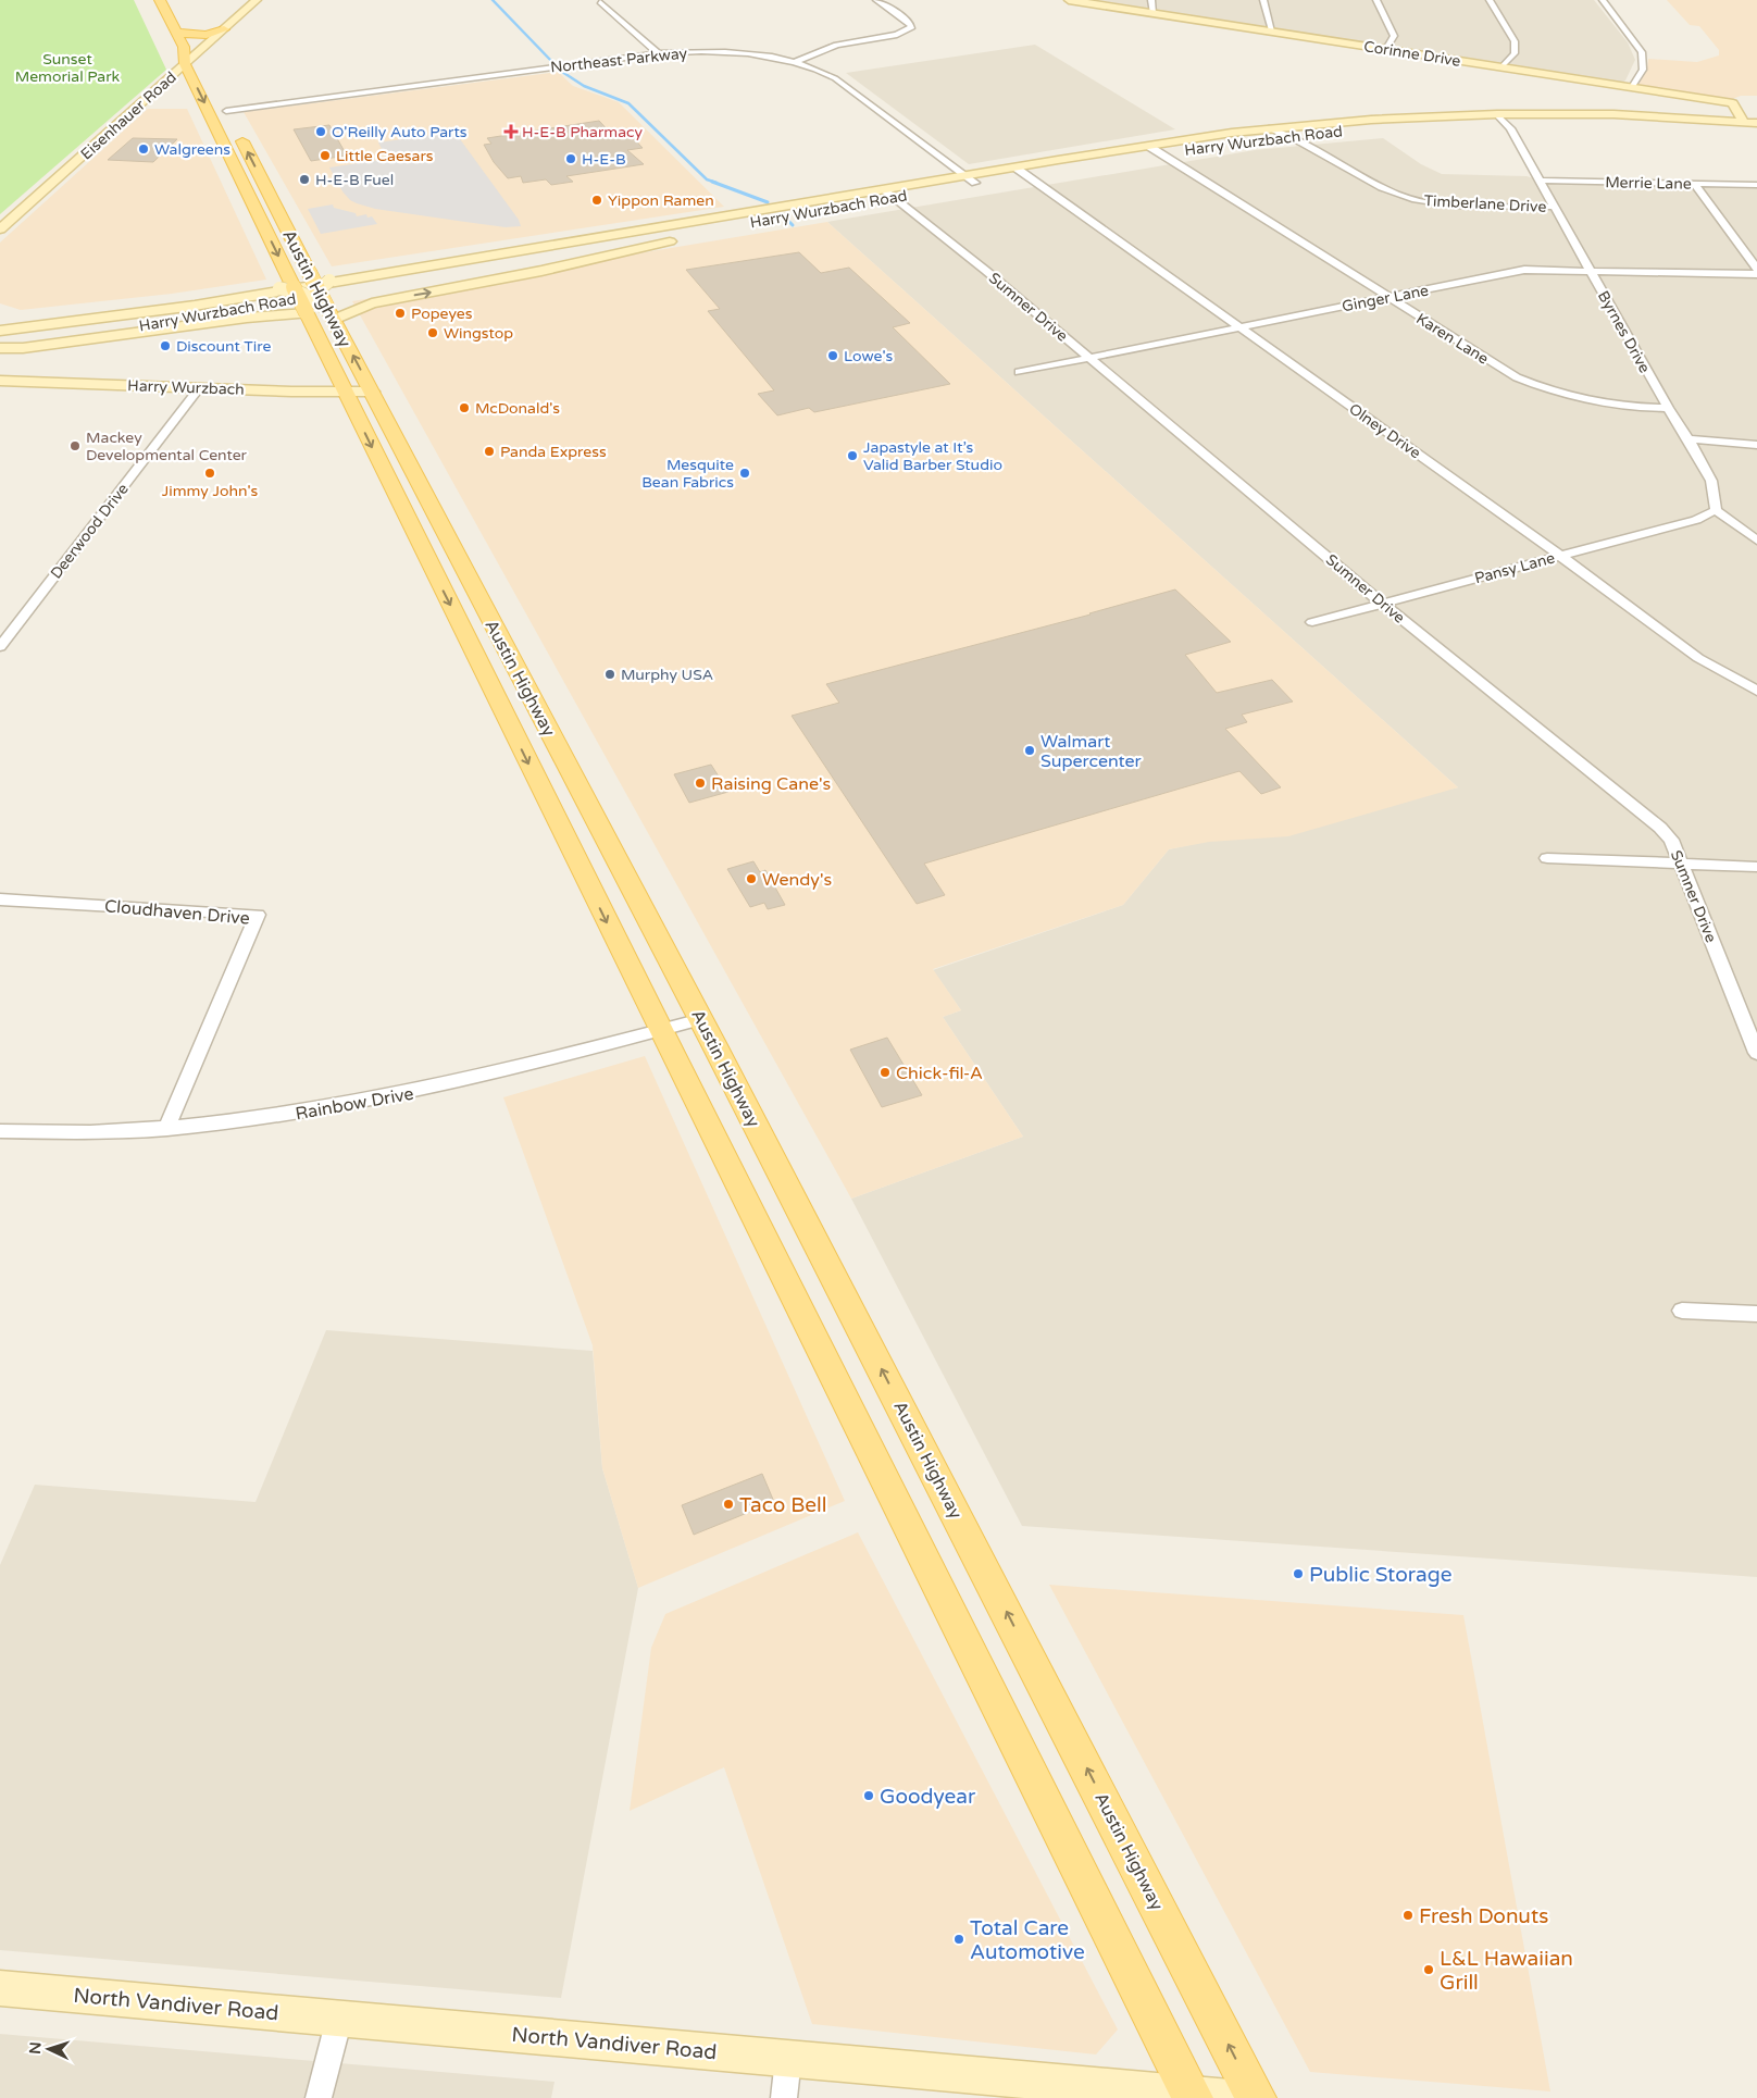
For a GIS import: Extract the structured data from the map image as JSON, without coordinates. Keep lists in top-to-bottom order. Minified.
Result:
{"streets":{"main road":["Corinne Drive","Eisenhauer Road","Harry Wurzbach Road","Austin Highway","Harry Wurzbach","North Vandiver Road"],"street":["Northeast Parkway","Merrie Lane","Timberlane Drive","Ginger Lane","Sumner Drive","Byrnes Drive","Karen Lane","Olney Drive","Deerwood Drive","Pansy Lane","Cloudhaven Drive","Rainbow Drive"]},"crossings":[["Corinne Drive","Harry Wurzbach Road"],["Northeast Parkway","Harry Wurzbach Road"],["Northeast Parkway","Austin Highway"],["Eisenhauer Road","Austin Highway"],["Harry Wurzbach Road","Timberlane Drive"],["Harry Wurzbach Road","Sumner Drive"],["Harry Wurzbach Road","Byrnes Drive"],["Harry Wurzbach Road","Karen Lane"],["Harry Wurzbach Road","Olney Drive"],["Merrie Lane","Byrnes Drive"],["Timberlane Drive","Byrnes Drive"],["Austin Highway","Harry Wurzbach"],["Austin Highway","Rainbow Drive"],["Austin Highway","North Vandiver Road"],["Ginger Lane","Sumner Drive"],["Ginger Lane","Byrnes Drive"],["Ginger Lane","Karen Lane"],["Ginger Lane","Olney Drive"],["Sumner Drive","Pansy Lane"],["Byrnes Drive","Karen Lane"],["Byrnes Drive","Pansy Lane"],["Harry Wurzbach","Deerwood Drive"],["Olney Drive","Pansy Lane"],["Cloudhaven Drive","Rainbow Drive"]],"parks":["Sunset Memorial Park"],"places":{"other":["O'Reilly Auto Parts","Walgreens","Little Caesars","H-E-B","H-E-B Fuel","Yippon Ramen","Popeyes","Wingstop","Discount Tire","Lowe's","McDonald's","Mackey Developmental Center","Panda Express","Japastyle at It’s Valid Barber Studio","Jimmy John's","Mesquite Bean Fabrics","Murphy USA","Walmart Supercenter","Raising Cane's","Wendy's","Chick-fil-A","Taco Bell","Public Storage","Goodyear","Fresh Donuts","Total Care Automotive","L&L Hawaiian Grill"],"health":["H-E-B Pharmacy"]},"north":"left"}
